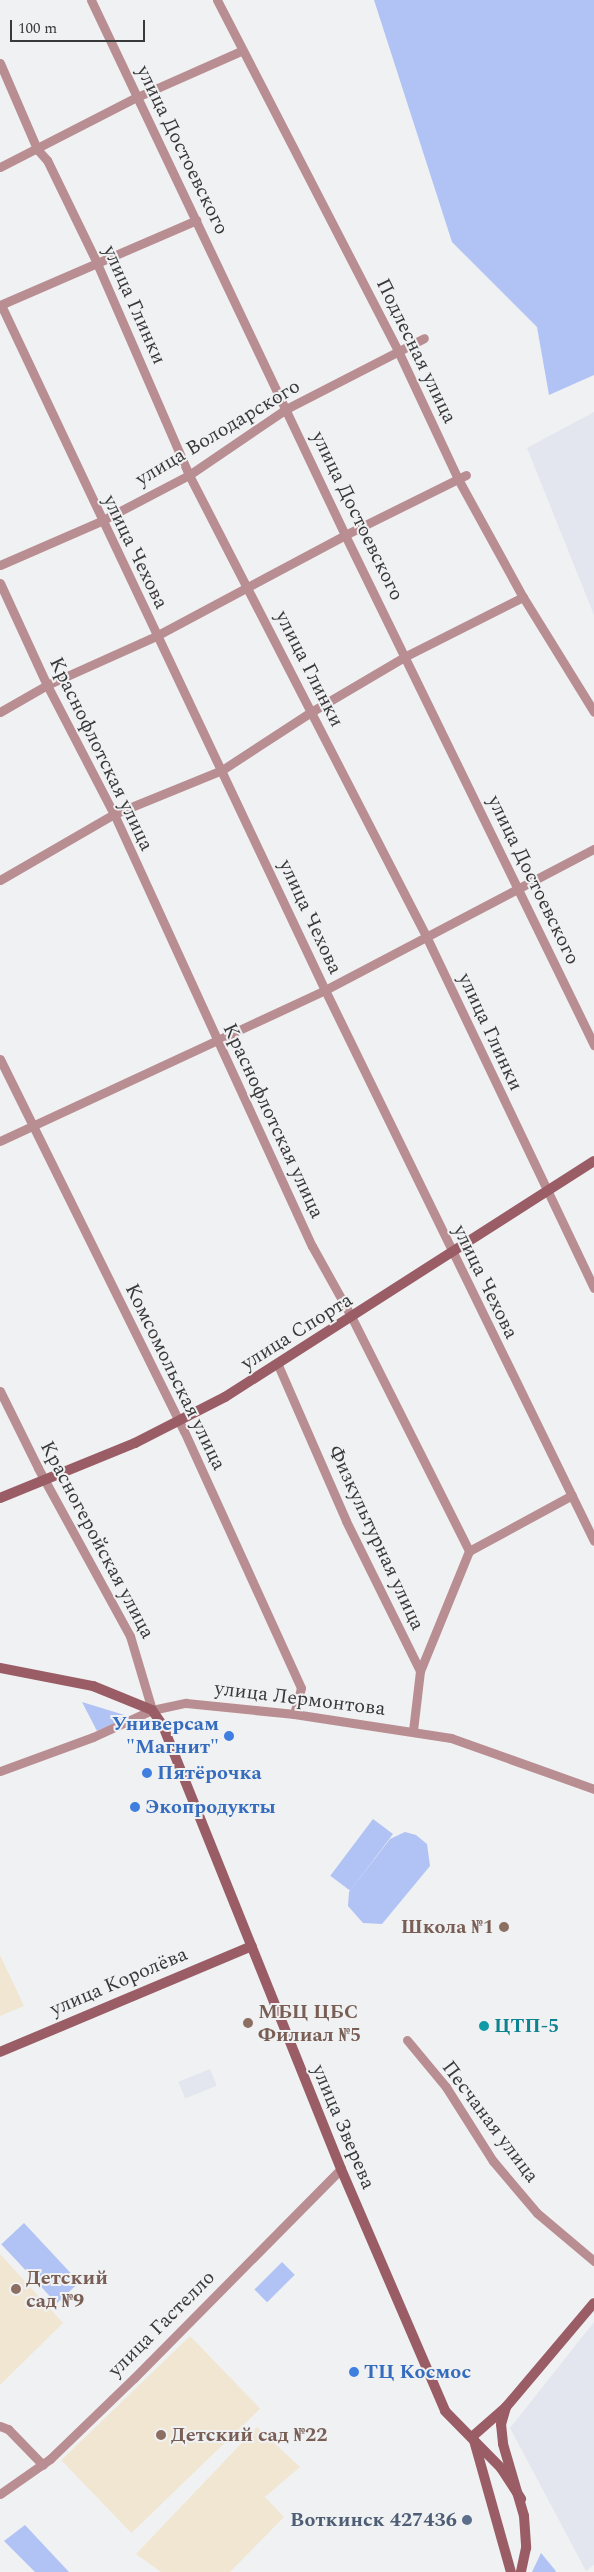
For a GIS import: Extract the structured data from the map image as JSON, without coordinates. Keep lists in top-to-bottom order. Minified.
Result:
{"streets":{"main road":["улица Спорта","улица Королёва","улица Зверева"],"street":["улица Достоевского","улица Глинки","Подлесная улица","улица Володарского","улица Чехова","Краснофлотская улица","Комсомольская улица","Физкультурная улица","Красногеройская улица","улица Лермонтова","Песчаная улица","улица Гастелло"]},"crossings":[["улица Достоевского","улица Володарского"],["улица Глинки","улица Володарского"],["улица Глинки","улица Спорта"],["Подлесная улица","улица Володарского"],["улица Володарского","улица Чехова"],["улица Чехова","улица Спорта"],["Краснофлотская улица","улица Спорта"],["улица Спорта","Комсомольская улица"],["улица Спорта","Физкультурная улица"],["улица Спорта","Красногеройская улица"],["Комсомольская улица","улица Лермонтова"],["Красногеройская улица","улица Лермонтова"],["Красногеройская улица","улица Зверева"],["улица Лермонтова","улица Зверева"],["улица Королёва","улица Зверева"],["улица Зверева","улица Гастелло"]],"places":["Универсам \"Магнит\"","Пятёрочка","Экопродукты","Школа №1","МБЦ ЦБС Филиал №5","ЦТП-5","Детский сад №9","ТЦ Космос","Детский сад №22","Воткинск 427436"],"scale_bar":"100 m"}
